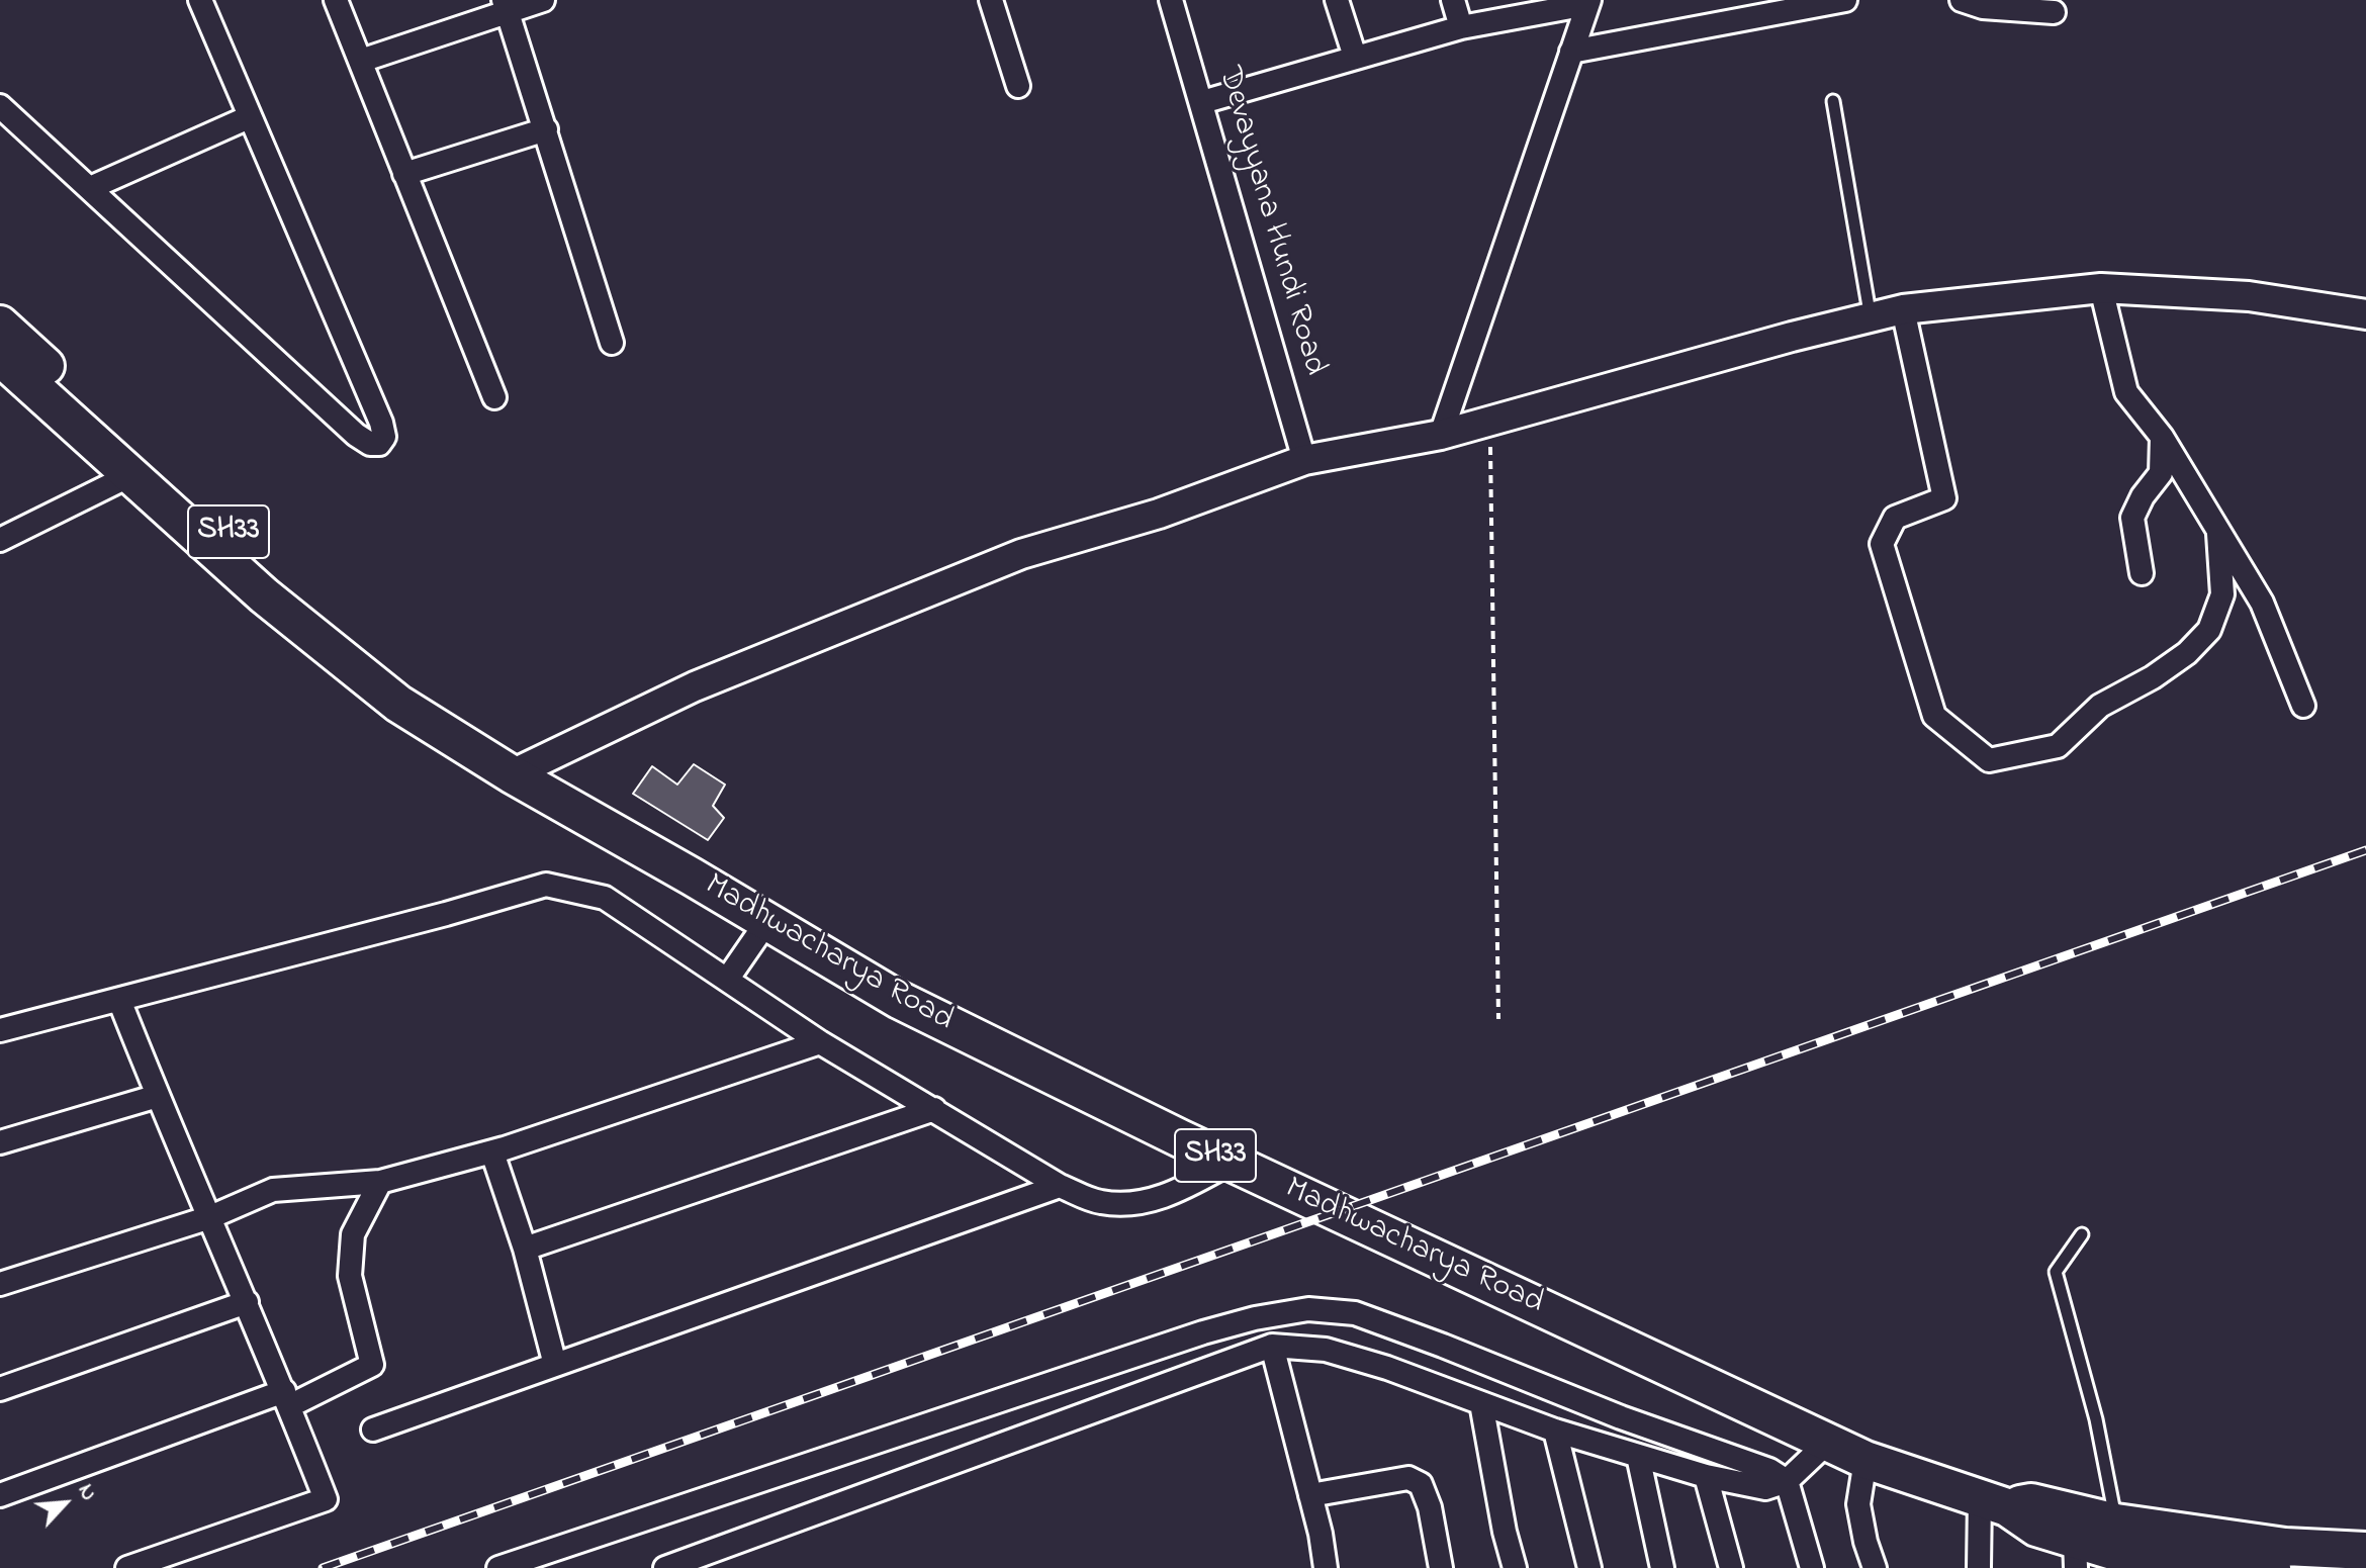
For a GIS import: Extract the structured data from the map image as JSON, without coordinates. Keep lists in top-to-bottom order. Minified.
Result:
{"streets":{"main road":["SH33","Madhwacharya Road"],"street":["Devayyana Hundi Road"]},"north":"top right"}
